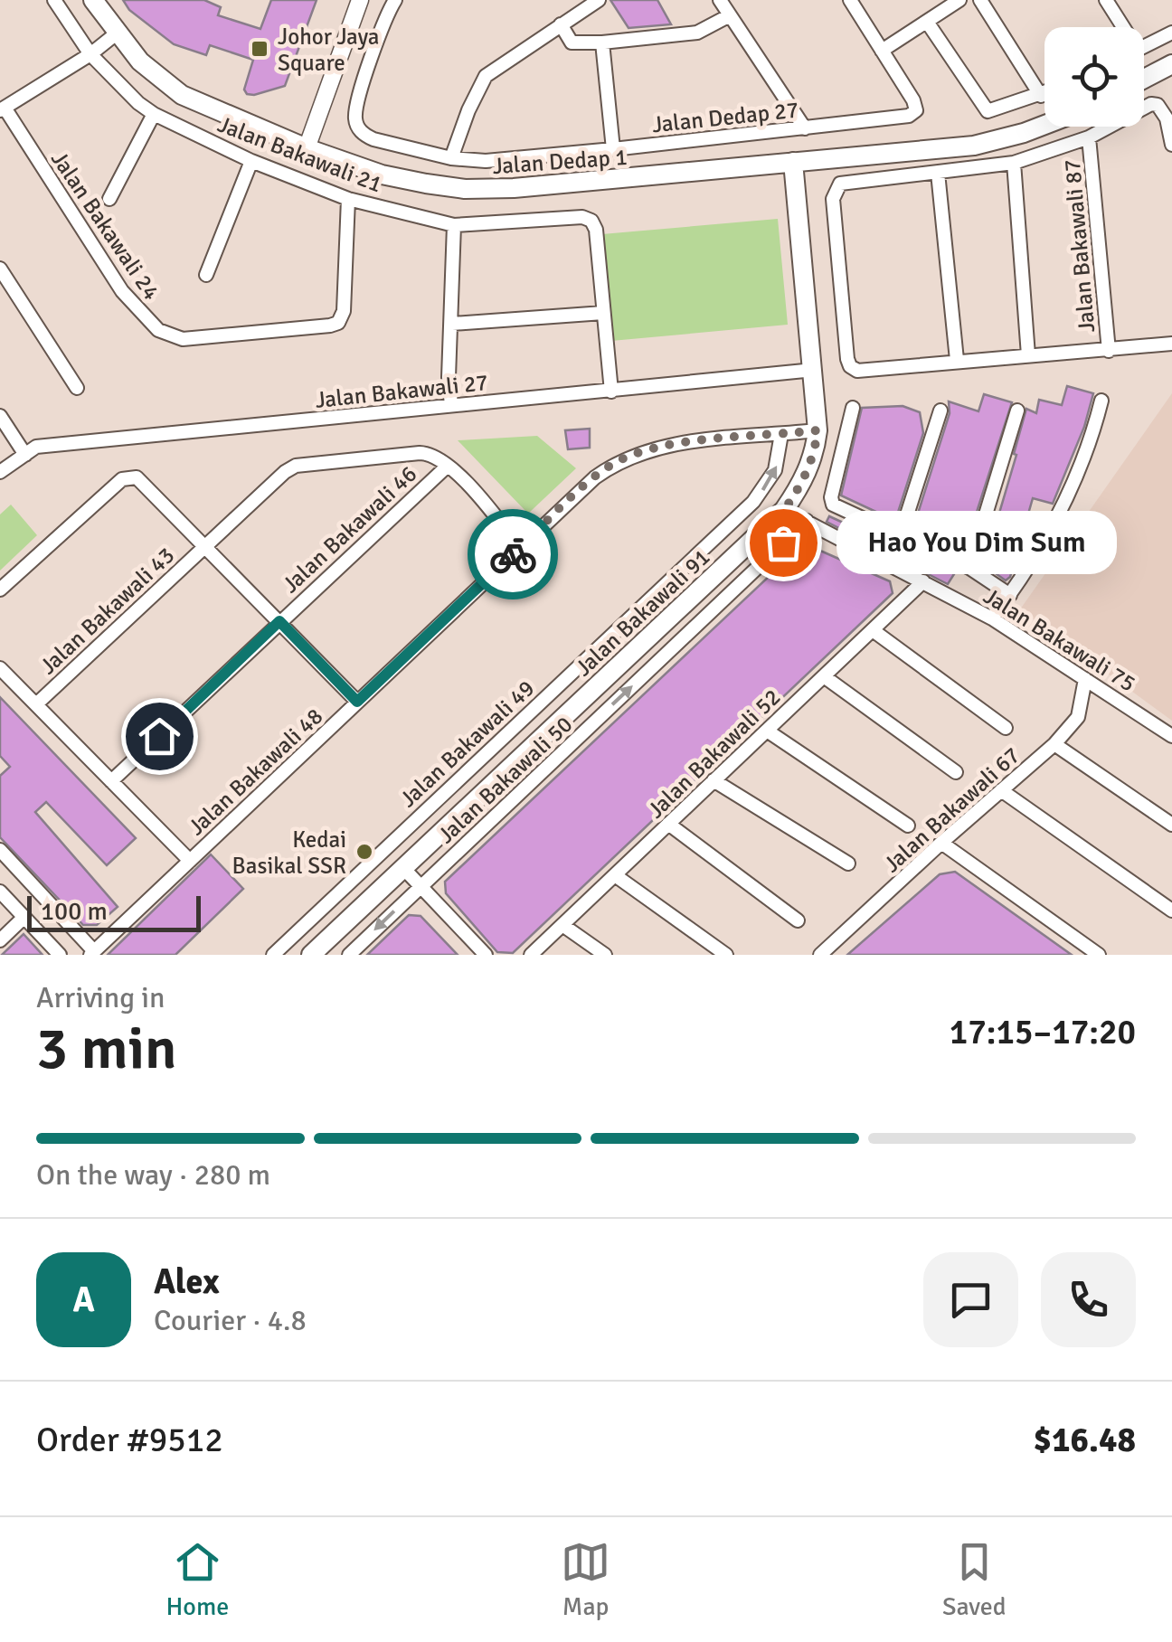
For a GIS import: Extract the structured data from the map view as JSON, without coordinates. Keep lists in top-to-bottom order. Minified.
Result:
{"streets":{"main road":["Jalan Dedap 1","Jalan Bakawali 91"],"street":["Jalan Dedap 27","Jalan Bakawali 21","Jalan Bakawali 24","Jalan Bakawali 87","Jalan Bakawali 27","Jalan Bakawali 46","Jalan Bakawali 43","Jalan Bakawali 75","Jalan Bakawali 49","Jalan Bakawali 52","Jalan Bakawali 48","Jalan Bakawali 50","Jalan Bakawali 67"]},"crossings":[["Jalan Bakawali 21","Jalan Bakawali 24"],["Jalan Dedap 1","Jalan Bakawali 91"],["Jalan Bakawali 27","Jalan Bakawali 91"],["Jalan Bakawali 46","Jalan Bakawali 43"],["Jalan Bakawali 91","Jalan Bakawali 75"],["Jalan Bakawali 91","Jalan Bakawali 48"],["Jalan Bakawali 75","Jalan Bakawali 52"],["Jalan Bakawali 75","Jalan Bakawali 50"],["Jalan Bakawali 75","Jalan Bakawali 67"],["Jalan Bakawali 49","Jalan Bakawali 48"]],"one_way":["Jalan Bakawali 49"],"places":{"transit":["Johor Jaya Square"],"other":["Hao You Dim Sum","Kedai Basikal SSR"]},"scale_bar":"100 m","page":{"bubble":"Hao You Dim Sum","scale":"100 m","heading":["3 min","Arriving in","17:15–17:20"],"panel":["Alex","Courier · 4.8","Order #9512","$16.48"],"bar":"On the way · 280 m","round":"A","tabs":["Home","Map","Saved"]}}
